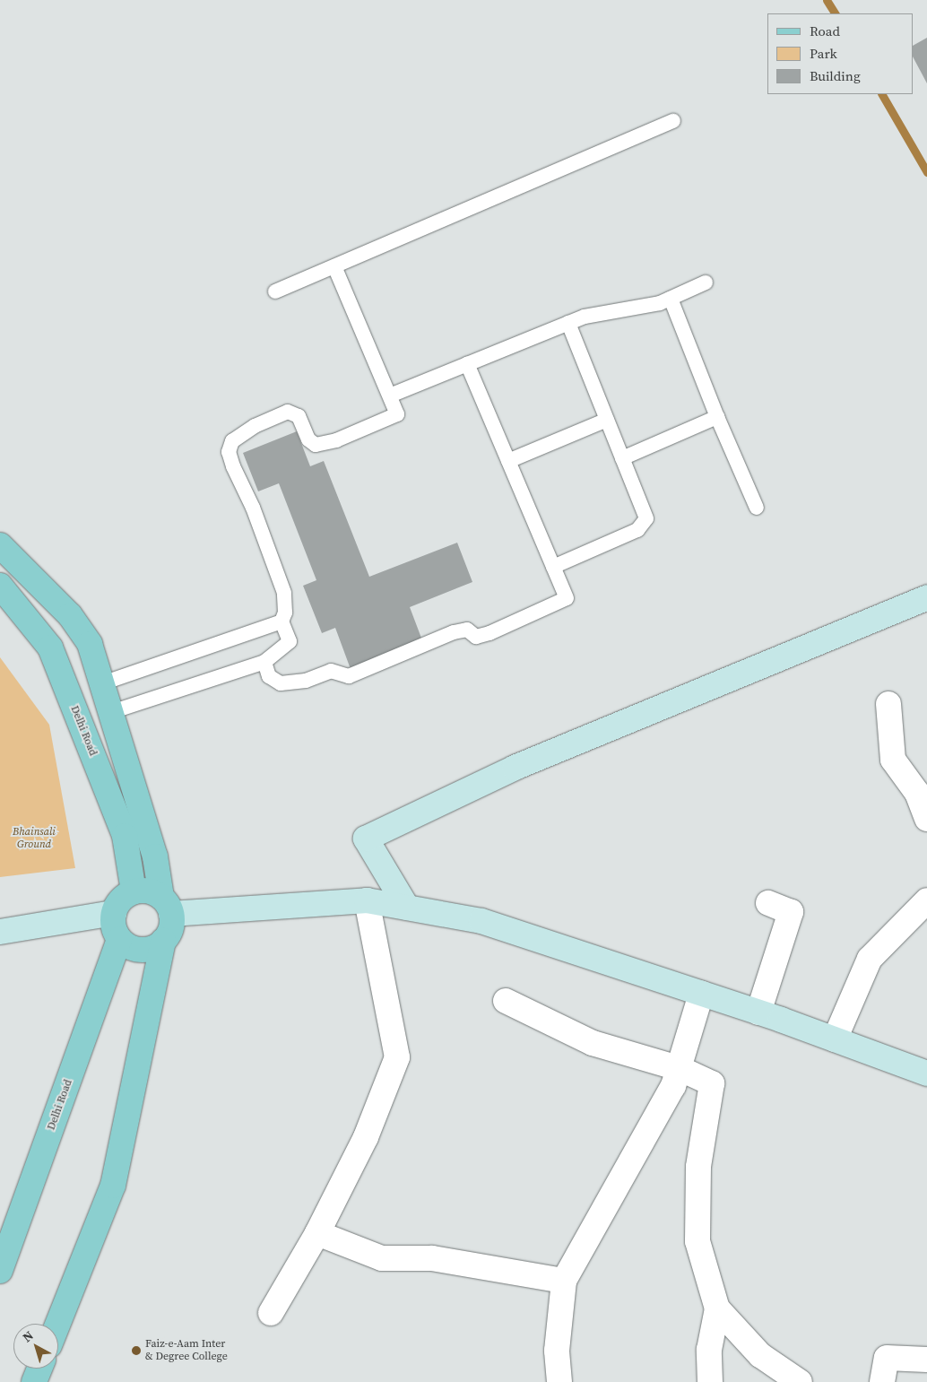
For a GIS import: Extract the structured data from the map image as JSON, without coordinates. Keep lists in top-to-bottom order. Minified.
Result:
{"streets":{"main road":["Delhi Road"]},"parks":["Bhainsali Ground"],"places":["Faiz-e-Aam Inter & Degree College"],"legend":["Road","Park","Building"],"north":"top left"}
